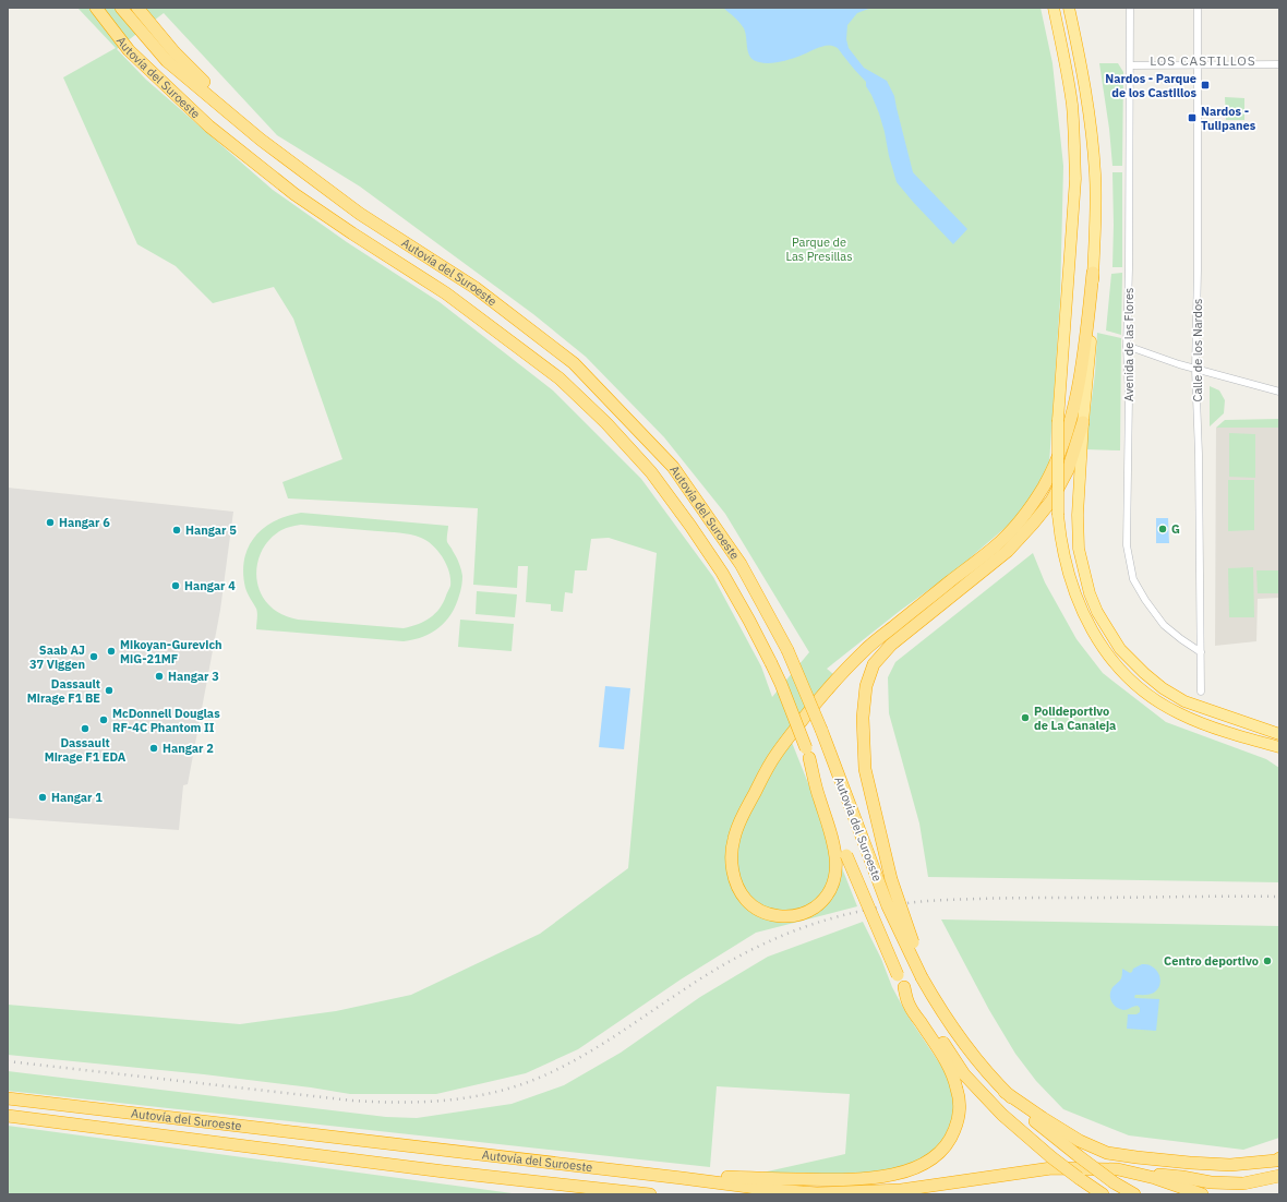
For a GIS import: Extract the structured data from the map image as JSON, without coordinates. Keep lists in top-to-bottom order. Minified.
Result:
{"streets":{"highway":["Autovía del Suroeste"],"street":["Avenida de las Flores","Calle de los Nardos"]},"crossings":[["Avenida de las Flores","Calle de los Nardos"]],"districts":["LOS CASTILLOS"],"parks":["Parque de Las Presillas"],"places":{"transit":["Nardos - Parque de los Castillos","Nardos - Tulipanes"],"other":["Hangar 6","G","Hangar 5","Hangar 4","Mikoyan-Gurevich MiG-21MF","Saab AJ 37 Viggen","Hangar 3","Dassault Mirage F1 BE","Polideportivo de La Canaleja","McDonnell Douglas RF-4C Phantom II","Dassault Mirage F1 EDA","Hangar 2","Hangar 1","Centro deportivo"]}}
